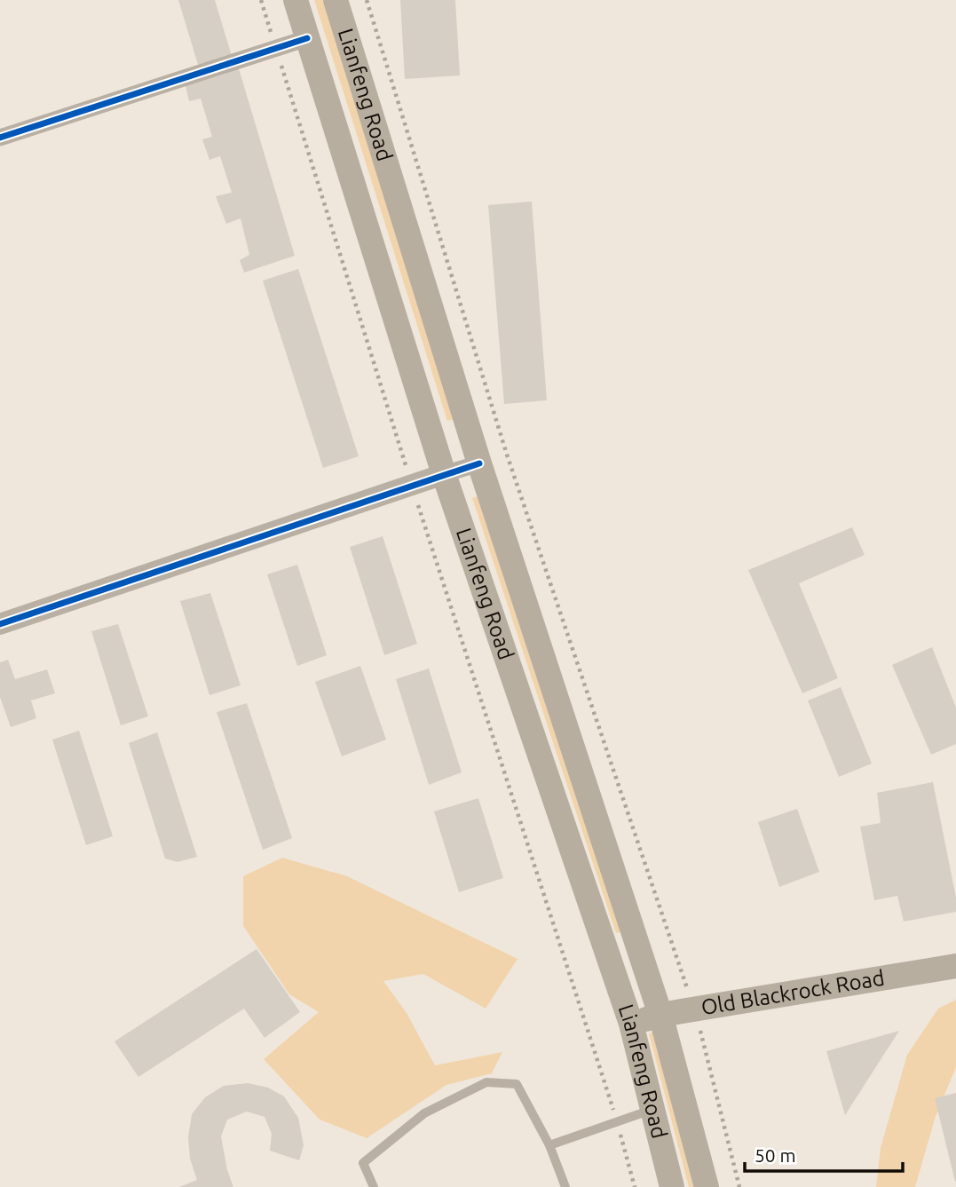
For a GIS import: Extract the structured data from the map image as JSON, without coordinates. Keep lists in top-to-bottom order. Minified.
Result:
{"streets":{"main road":["Lianfeng Road","Old Blackrock Road"]},"crossings":[["Lianfeng Road","Old Blackrock Road"]],"scale_bar":"50 m"}
